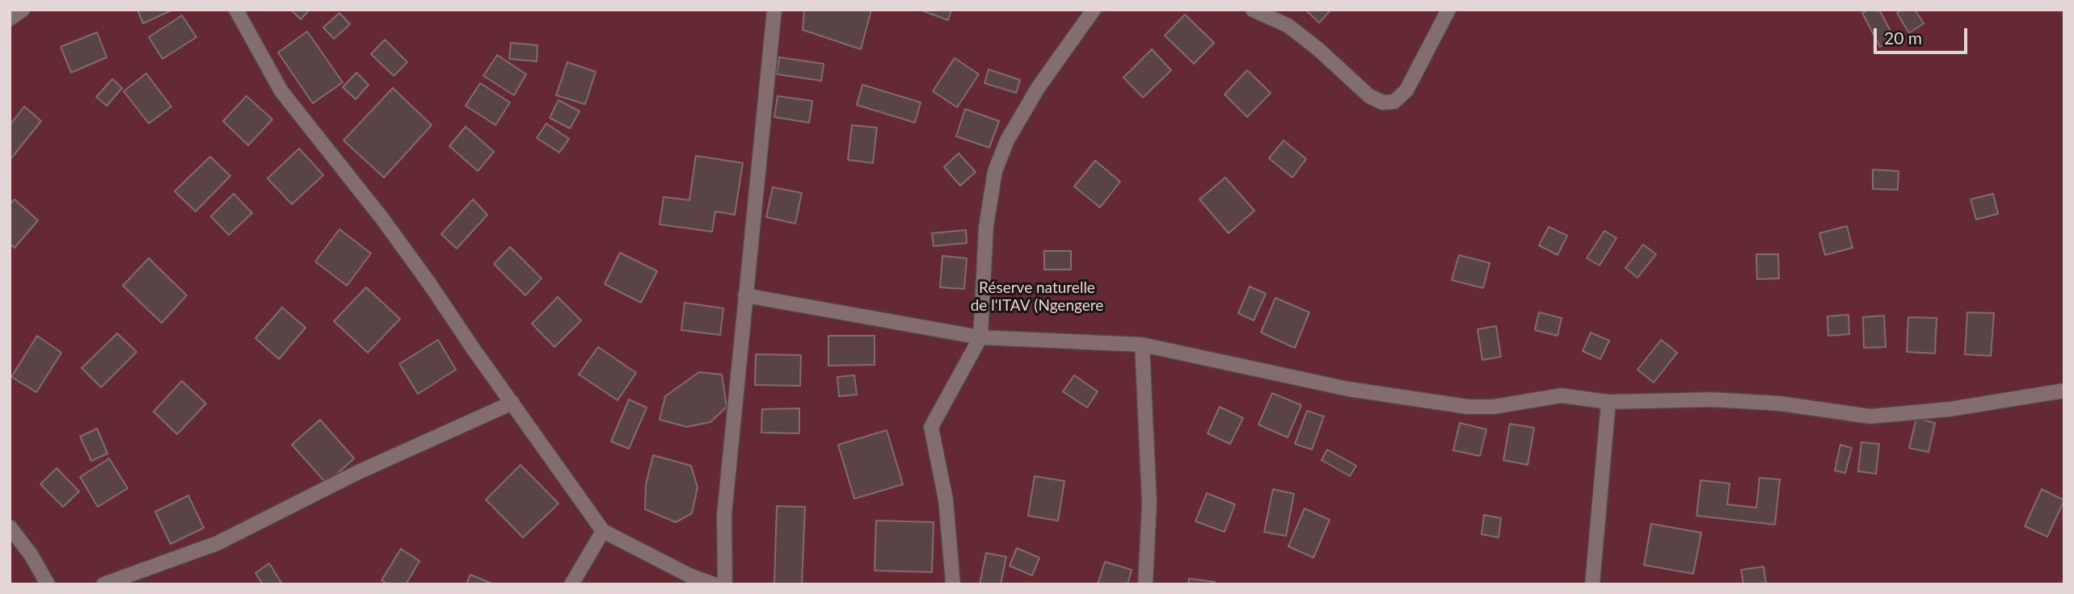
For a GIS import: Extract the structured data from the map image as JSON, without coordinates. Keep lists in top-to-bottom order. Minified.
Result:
{"parks":["Réserve naturelle de l'ITAV (Ngengere"],"scale_bar":"20 m"}
